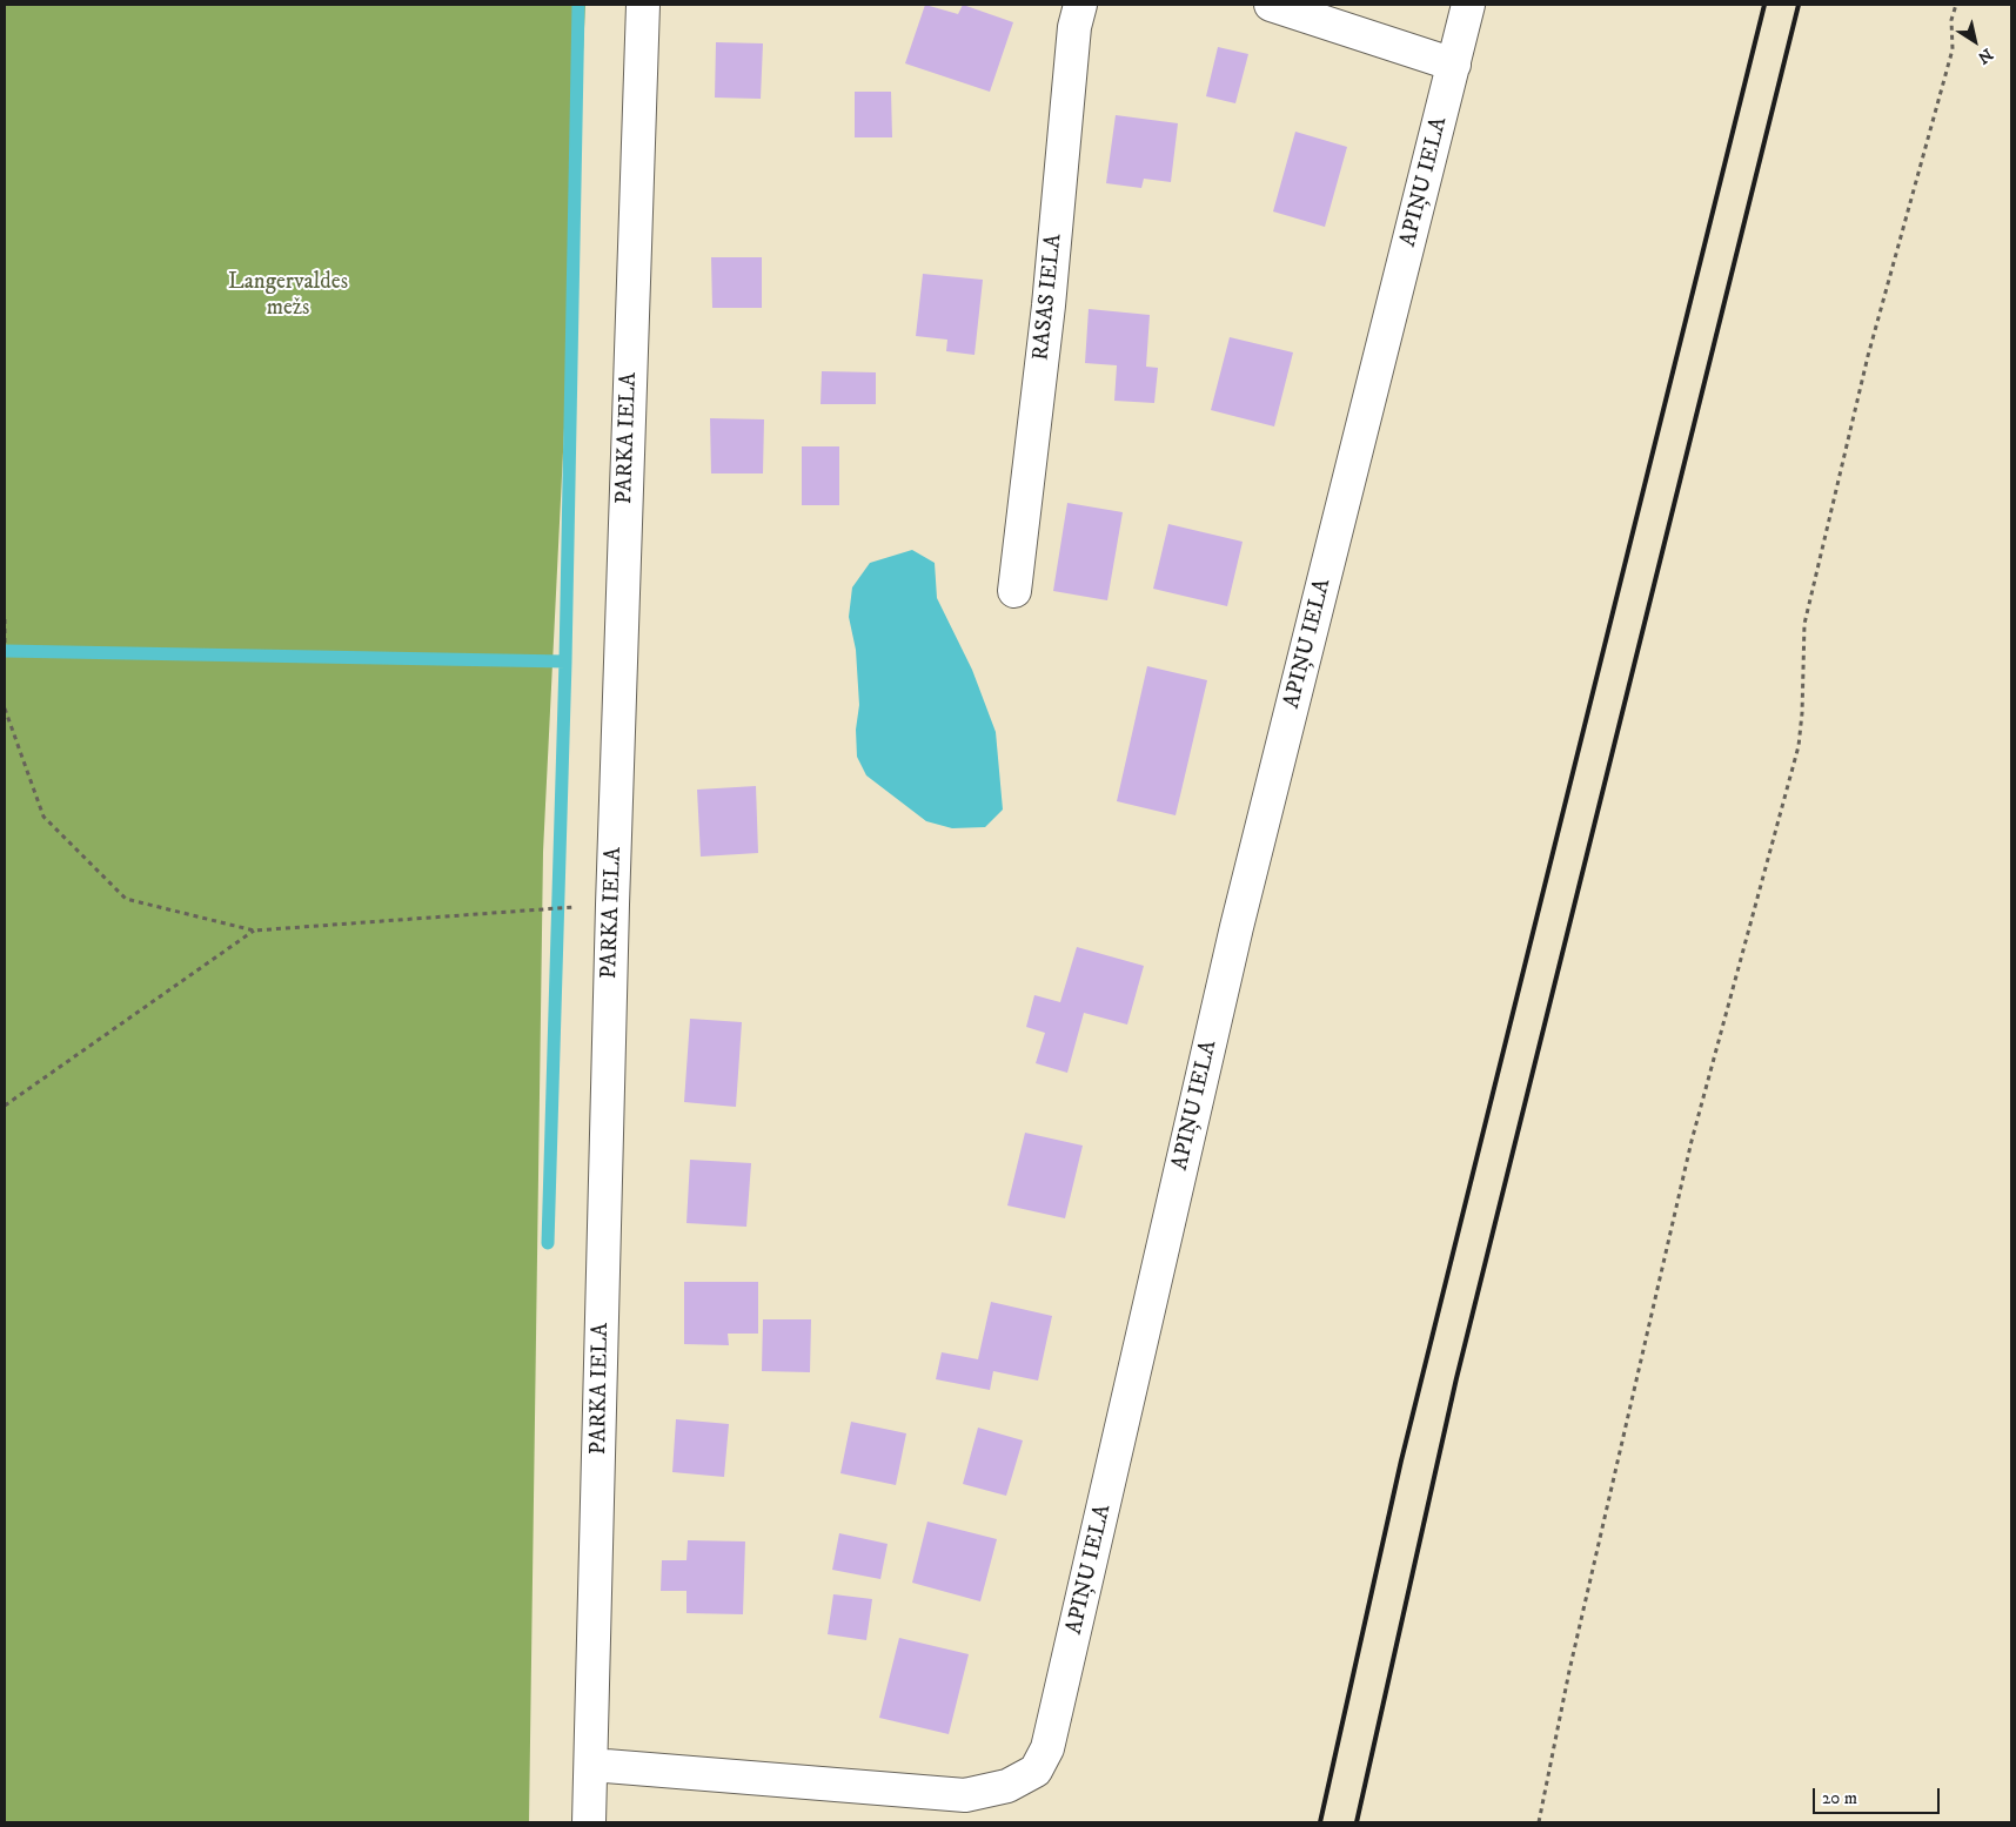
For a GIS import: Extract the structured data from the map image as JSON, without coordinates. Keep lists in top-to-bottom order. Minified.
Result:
{"streets":{"street":["APIŅU IELA","RASAS IELA","PARKA IELA"]},"crossings":[["APIŅU IELA","PARKA IELA"]],"parks":["Langervaldes mežs"],"scale_bar":"20 m","north":"bottom right"}
